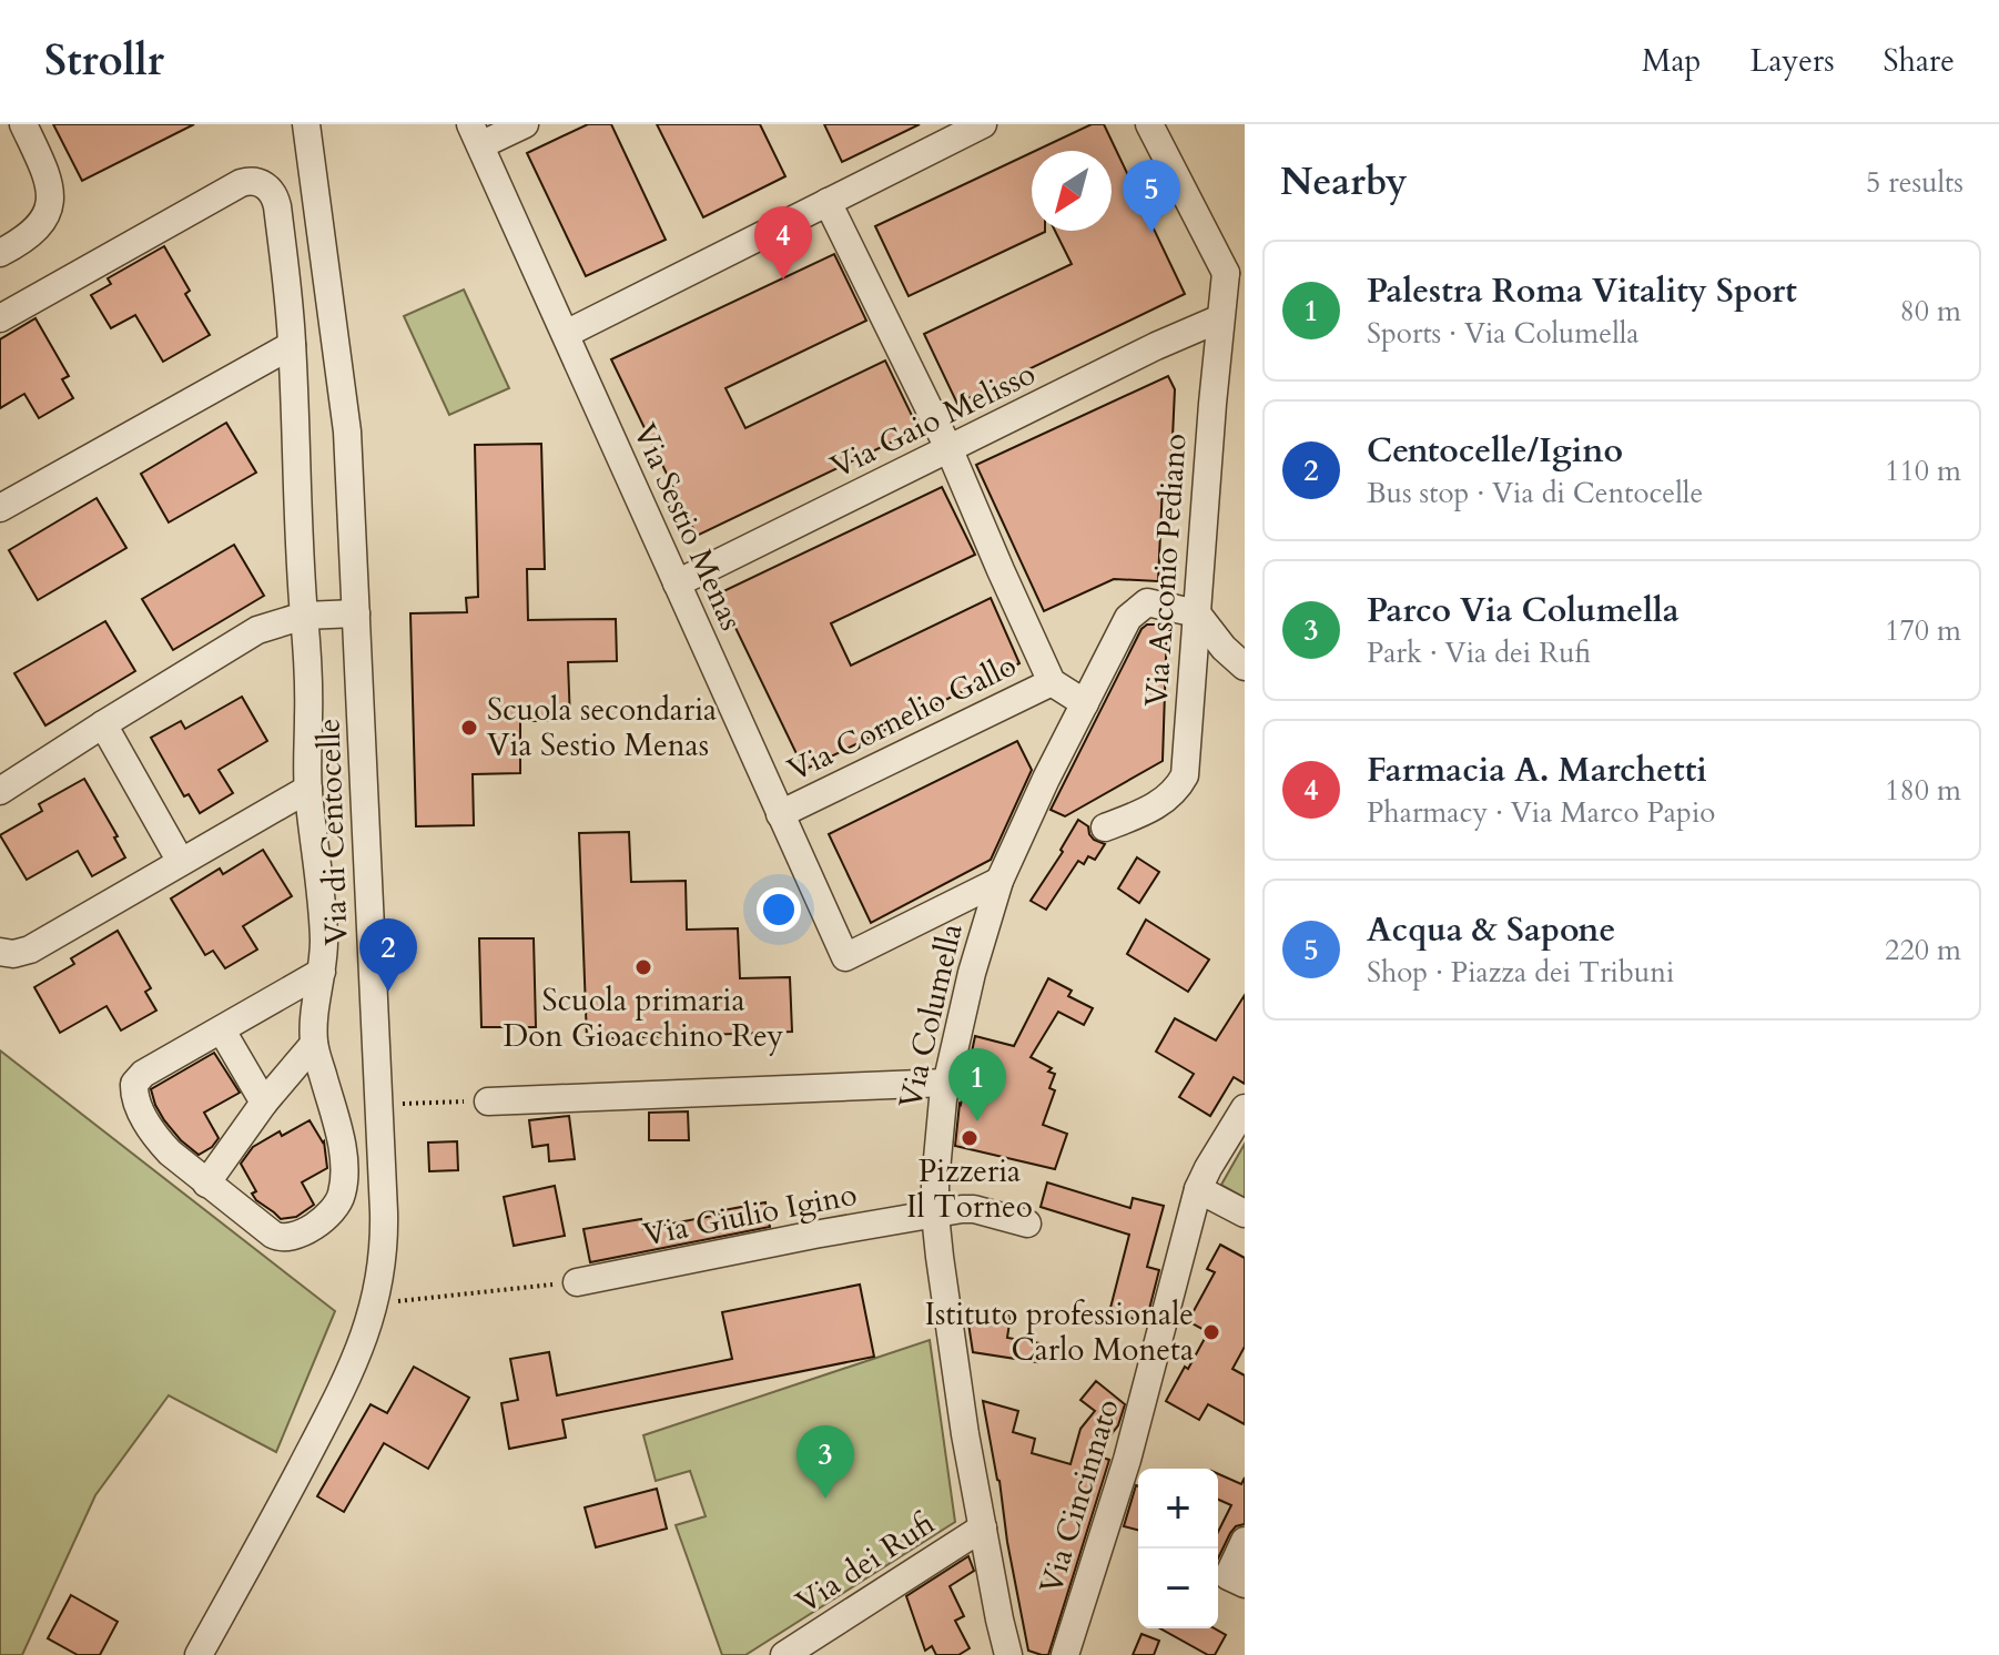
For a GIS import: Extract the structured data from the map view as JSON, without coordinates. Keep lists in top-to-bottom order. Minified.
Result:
{"streets":{"street":["Via Gaio Melisso","Via Sestio Menas","Via Asconio Pediano","Via Cornelio Gallo","Via di Centocelle","Via Columella","Via Giulio Igino","Via Cincinnato","Via dei Rufi"]},"crossings":[["Via Gaio Melisso","Via Sestio Menas"],["Via Gaio Melisso","Via Asconio Pediano"],["Via Sestio Menas","Via Cornelio Gallo"],["Via Sestio Menas","Via Columella"],["Via Asconio Pediano","Via Columella"],["Via Columella","Via Giulio Igino"],["Via Columella","Via dei Rufi"]],"places":["Scuola secondaria Via Sestio Menas","Scuola primaria Don Gioacchino Rey","Pizzeria Il Torneo","Istituto professionale Carlo Moneta"],"north":"bottom left","page":{"header":"Strollr","nav":["Map","Layers","Share"],"heading":["Nearby","5 results"],"pins":["5","4","2","1","3"],"list":[{"mark":"1","name":"Palestra Roma Vitality Sport","note":"Sports · Via Columella","value":"80 m"},{"mark":"2","name":"Centocelle/Igino","note":"Bus stop · Via di Centocelle","value":"110 m"},{"mark":"3","name":"Parco Via Columella","note":"Park · Via dei Rufi","value":"170 m"},{"mark":"4","name":"Farmacia A. Marchetti","note":"Pharmacy · Via Marco Papio","value":"180 m"},{"mark":"5","name":"Acqua & Sapone","note":"Shop · Piazza dei Tribuni","value":"220 m"}],"map_buttons":["+","−"]}}
